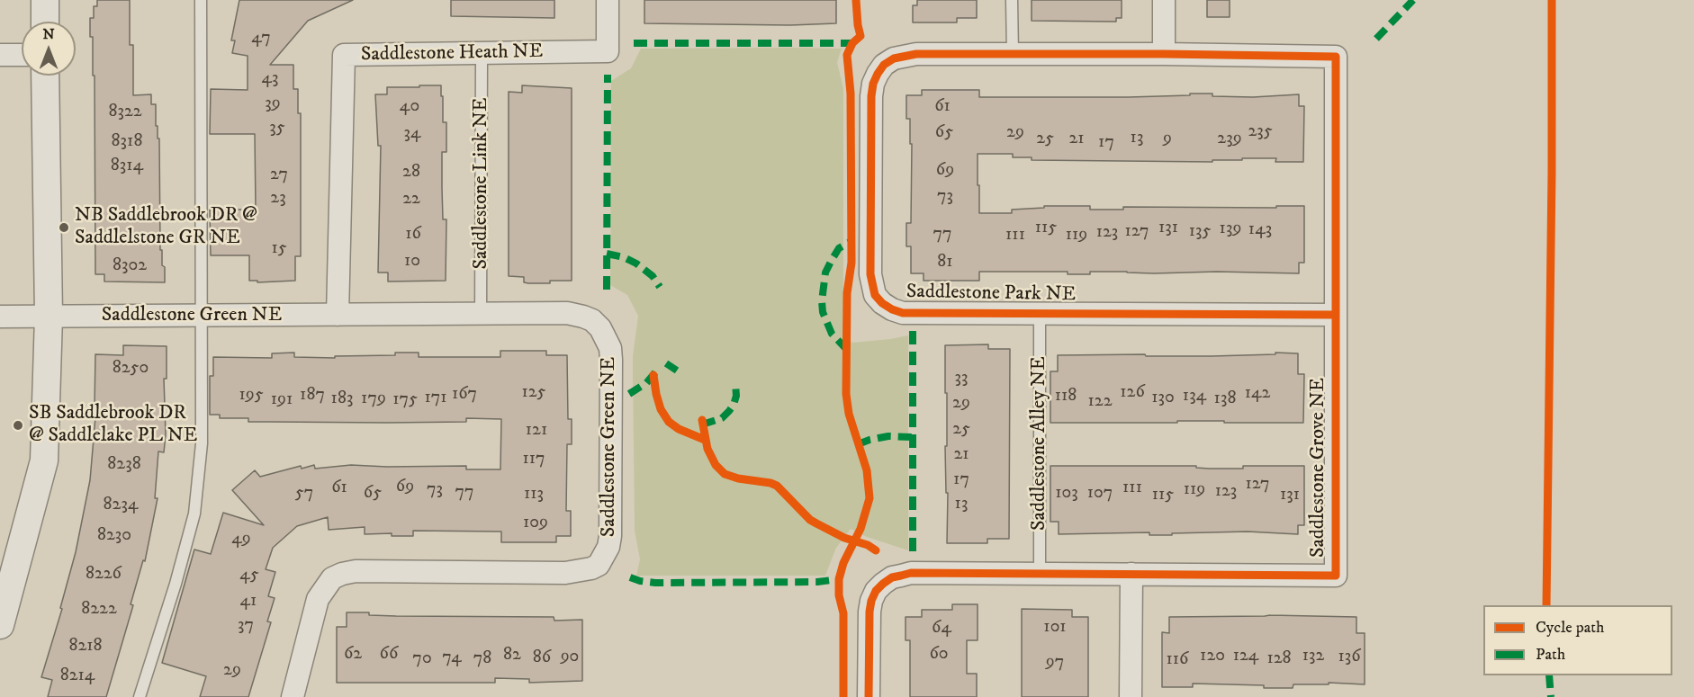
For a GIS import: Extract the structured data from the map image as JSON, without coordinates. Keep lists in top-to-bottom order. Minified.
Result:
{"streets":{"street":["Saddlestone Heath NE","Saddlestone Park NE","Saddlestone Green NE","Saddlestone Grove NE"],"lane":["Saddlestone Link NE","Saddlestone Alley NE"]},"crossings":[["Saddlestone Heath NE","Saddlestone Link NE"],["Saddlestone Heath NE","Saddlestone Green NE"],["Saddlestone Link NE","Saddlestone Green NE"],["Saddlestone Park NE","Saddlestone Alley NE"],["Saddlestone Park NE","Saddlestone Grove NE"],["Saddlestone Alley NE","Saddlestone Grove NE"]],"places":["NB Saddlebrook DR @ Saddlelstone GR NE","SB Saddlebrook DR @ Saddlelake PL NE"],"house_numbers":["47","43","39","40","61","8322","35","235","65","29","34","13","25","21","9","239","8318","17","8314","69","28","27","73","23","22","115","131","139","143","127","135","123","16","77","111","119","15","10","81","8302","8250","33","125","126","142","167","195","187","118","134","171","130","183","179","138","191","175","122","29","25","121","21","117","8238","17","127","69","61","111","73","119","123","77","57","65","103","107","113","115","131","13","8234","109","8230","49","8226","45","41","8222","37","101","64","8218","62","66","60","82","120","124","132","90","136","74","86","70","78","128","116","97","29","8214"],"legend":["Cycle path","Path"],"north":"top"}
